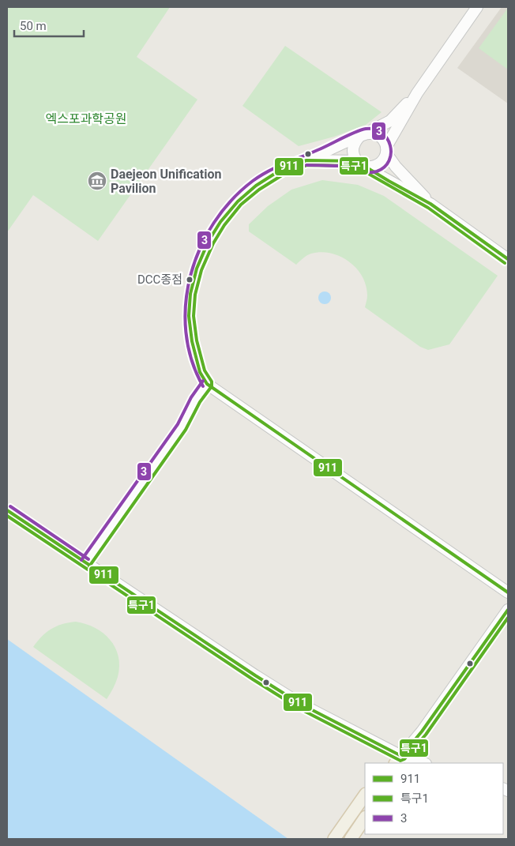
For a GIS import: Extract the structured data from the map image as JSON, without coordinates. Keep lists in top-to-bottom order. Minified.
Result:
{"parks":["엑스포과학공원"],"places":{"museum":["Daejeon Unification Pavilion"],"other":["DCC종점"]},"lines":["transit line 3","transit line 911","transit line 특구1"],"legend":["911","특구1","3"],"scale_bar":"50 m"}
